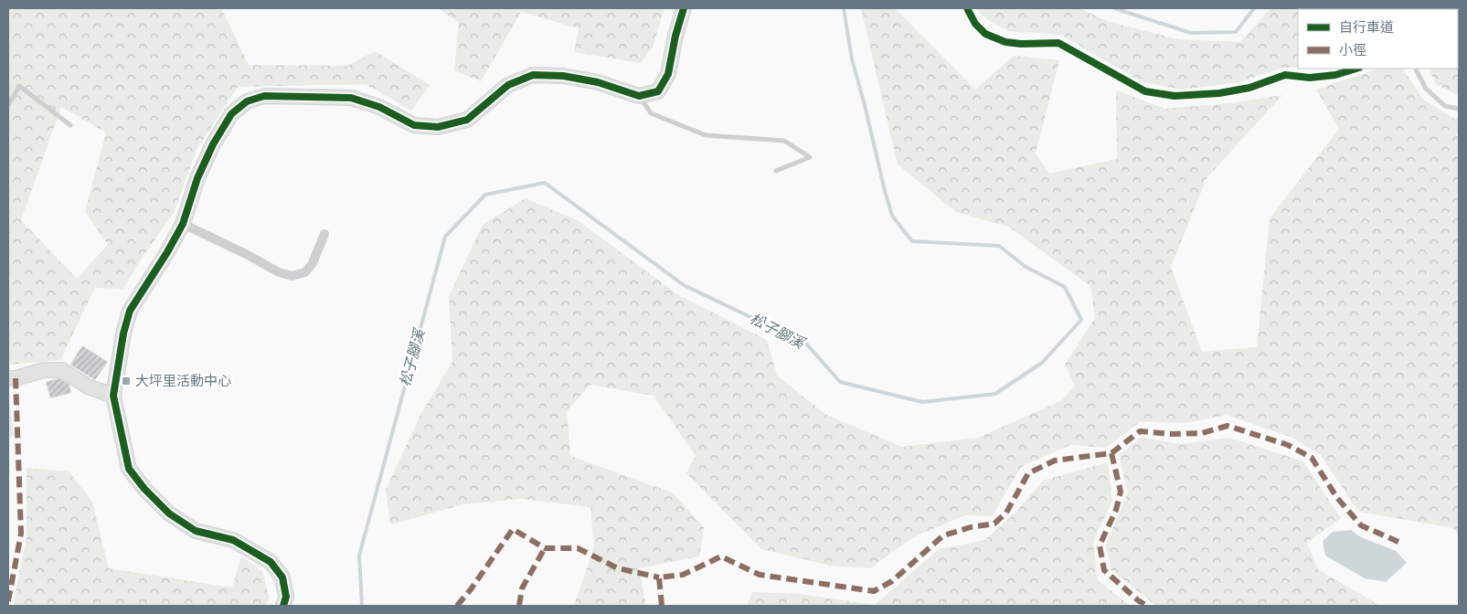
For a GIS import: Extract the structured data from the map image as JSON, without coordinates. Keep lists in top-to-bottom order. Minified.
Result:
{"water":["松子腳溪"],"places":{"transit":["大坪里活動中心"]},"legend":["自行車道","小徑"]}
